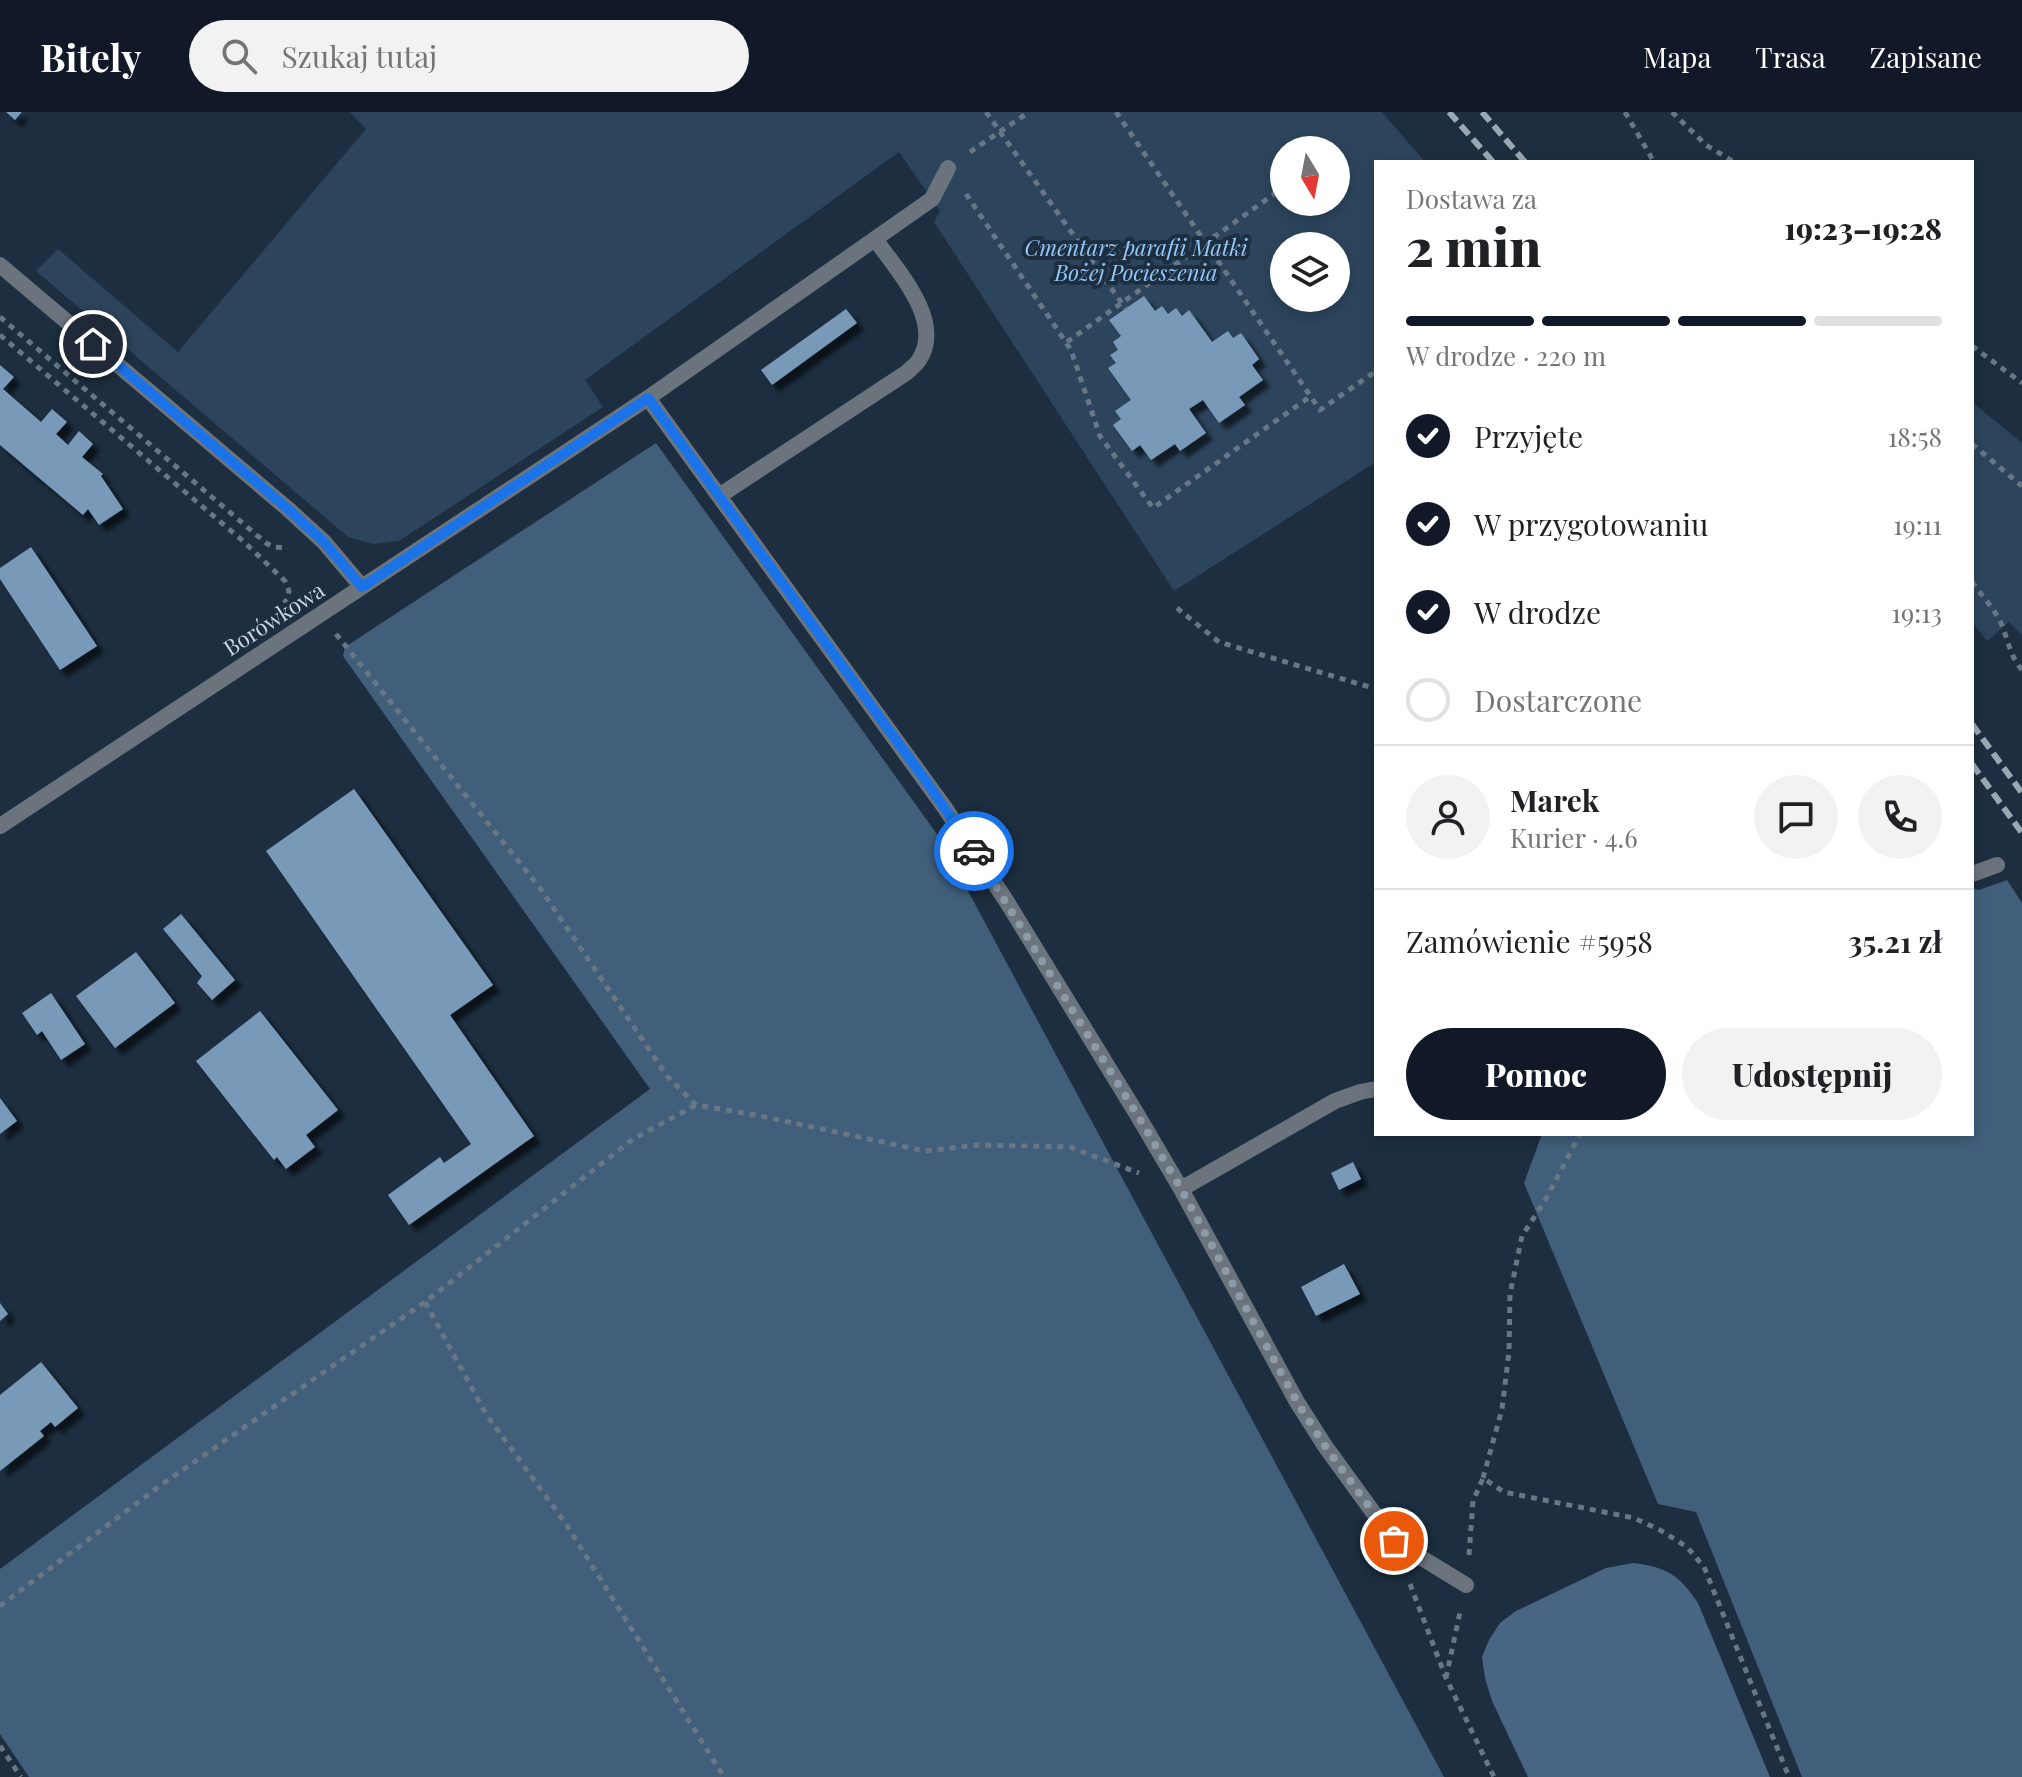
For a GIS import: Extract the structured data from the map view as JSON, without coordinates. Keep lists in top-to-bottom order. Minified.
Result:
{"streets":{"street":["Borówkowa"]},"parks":["Cmentarz parafii Matki Bożej Pocieszenia"],"north":"bottom","page":{"header":"Bitely","search":"Szukaj tutaj","nav":["Mapa","Trasa","Zapisane"],"heading":["2 min","Dostawa za","19:23–19:28"],"panel":["Marek","Kurier · 4.6","Zamówienie #5958","35.21 zł"],"bar":"W drodze · 220 m","list":[["Przyjęte","18:58"],["W przygotowaniu","19:11"],["W drodze","19:13"],"Dostarczone"],"buttons":["Pomoc","Udostępnij"]}}
